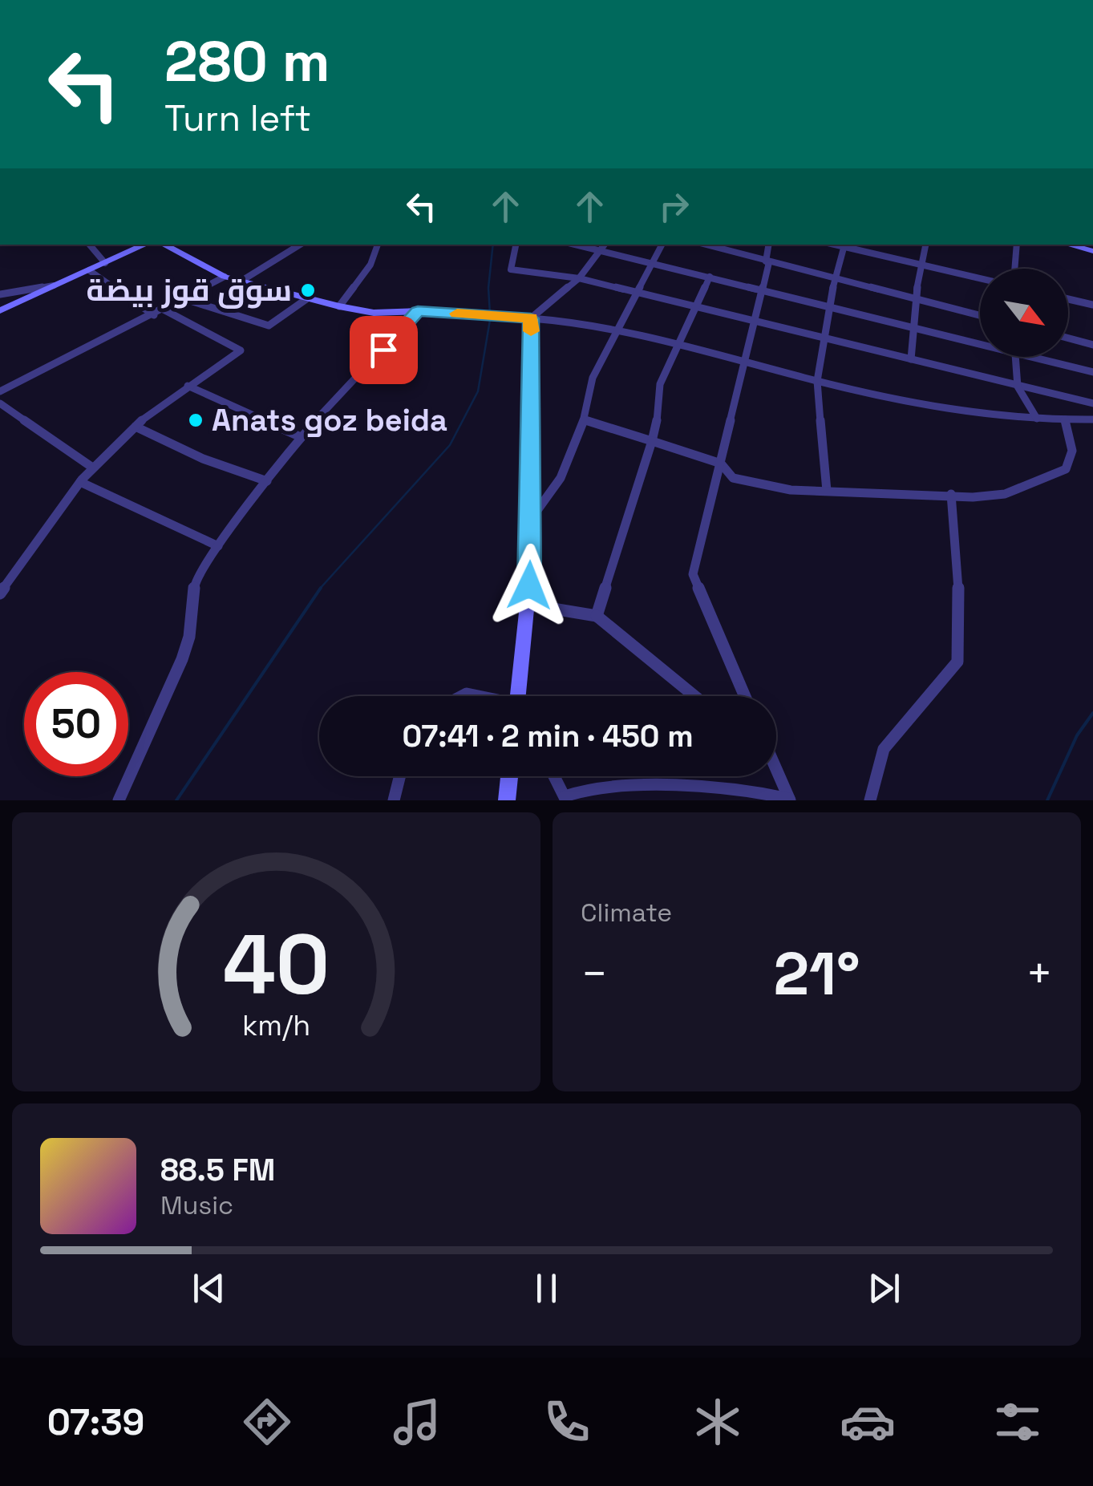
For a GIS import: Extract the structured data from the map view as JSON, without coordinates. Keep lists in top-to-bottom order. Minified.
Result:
{"places":["سوق قوز بيضة","Anats goz beida"],"north":"bottom right","page":{"turn":["280 m","Turn left"],"limit":"50","trip":"07:41 · 2 min · 450 m","tile":"Climate","heat":["−","21°","+"],"song":["88.5 FM","Music"],"tabs":"07:39","gauge":["40","km/h"]}}
